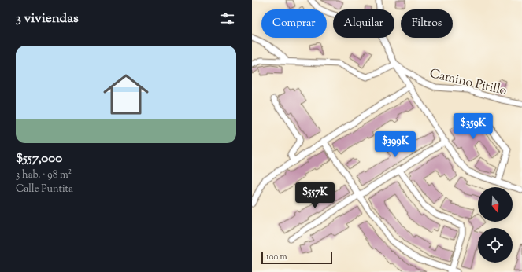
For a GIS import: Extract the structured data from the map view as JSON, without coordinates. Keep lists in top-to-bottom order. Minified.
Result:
{"streets":{"street":["Camino Pitillo"]},"scale_bar":"100 m","north":"bottom","page":{"heading":"3 viviendas","chip":["Comprar","Alquilar","Filtros"],"list":[{"name":"$557,000","note":"3 hab. · 98 m² · Calle Puntita"}],"price":["$359K","$399K","$557K"],"scale":"100 m"}}
